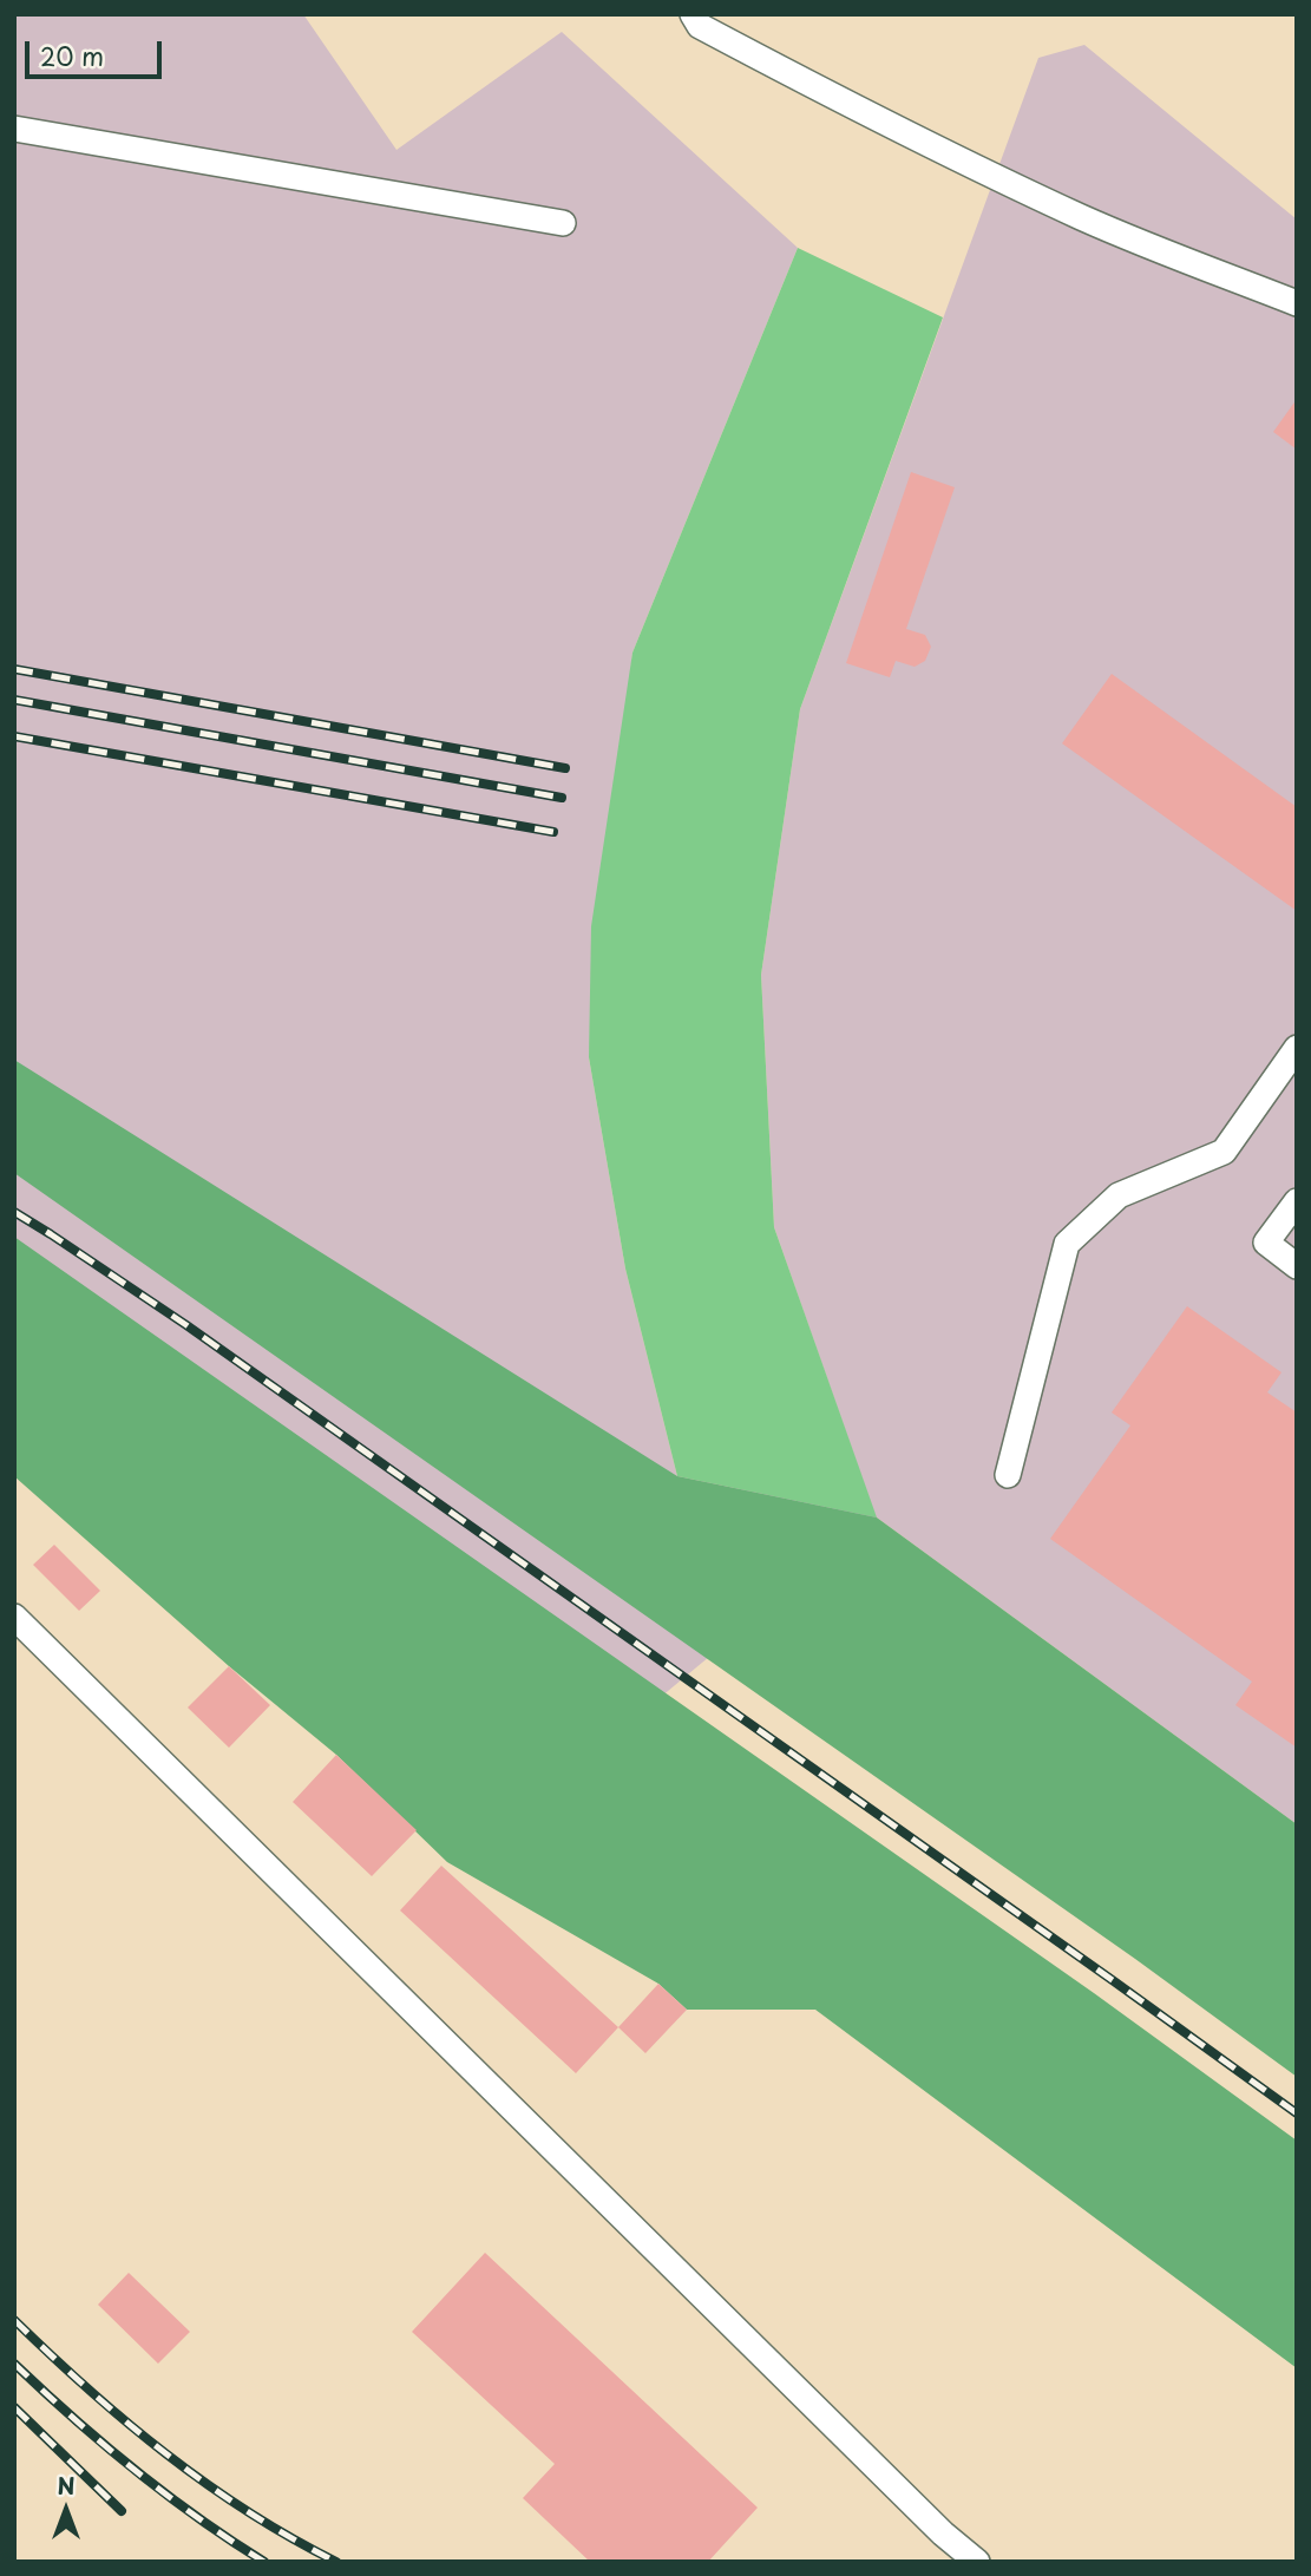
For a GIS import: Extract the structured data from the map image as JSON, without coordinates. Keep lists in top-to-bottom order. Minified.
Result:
{"scale_bar":"20 m","north":"top"}
